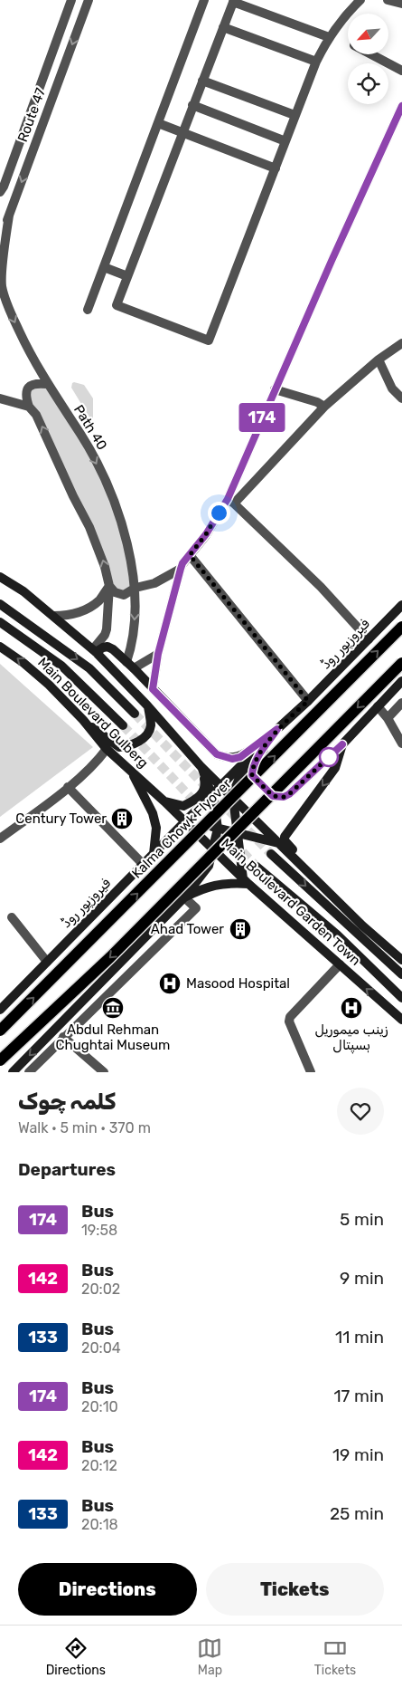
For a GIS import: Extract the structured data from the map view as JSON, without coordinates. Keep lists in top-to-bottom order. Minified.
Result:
{"streets":{"main road":["فیروزپور روڈ","Main Boulevard Gulberg","Kalma Chowk Flyover","Main Boulevard Garden Town"],"street":["Route 47","Path 40"]},"crossings":[["Route 47","Path 40"],["فیروزپور روڈ","Main Boulevard Garden Town"],["Main Boulevard Gulberg","Main Boulevard Garden Town"]],"places":{"building":["Century Tower","Ahad Tower"],"hospital":["Masood Hospital","زینب میموریل ہسپتال"],"museum":["Abdul Rehman Chughtai Museum"]},"lines":["bus line 174"],"north":"bottom left","page":{"on_map":"174","heading":[["کلمہ چوک","Walk · 5 min · 370 m"],"Departures"],"list":[{"mark":"174","name":"Bus","note":"19:58","value":"5 min"},{"mark":"142","name":"Bus","note":"20:02","value":"9 min"},{"mark":"133","name":"Bus","note":"20:04","value":"11 min"},{"mark":"174","name":"Bus","note":"20:10","value":"17 min"},{"mark":"142","name":"Bus","note":"20:12","value":"19 min"},{"mark":"133","name":"Bus","note":"20:18","value":"25 min"}],"buttons":["Directions","Tickets"],"tabs":["Directions","Map","Tickets"]}}
